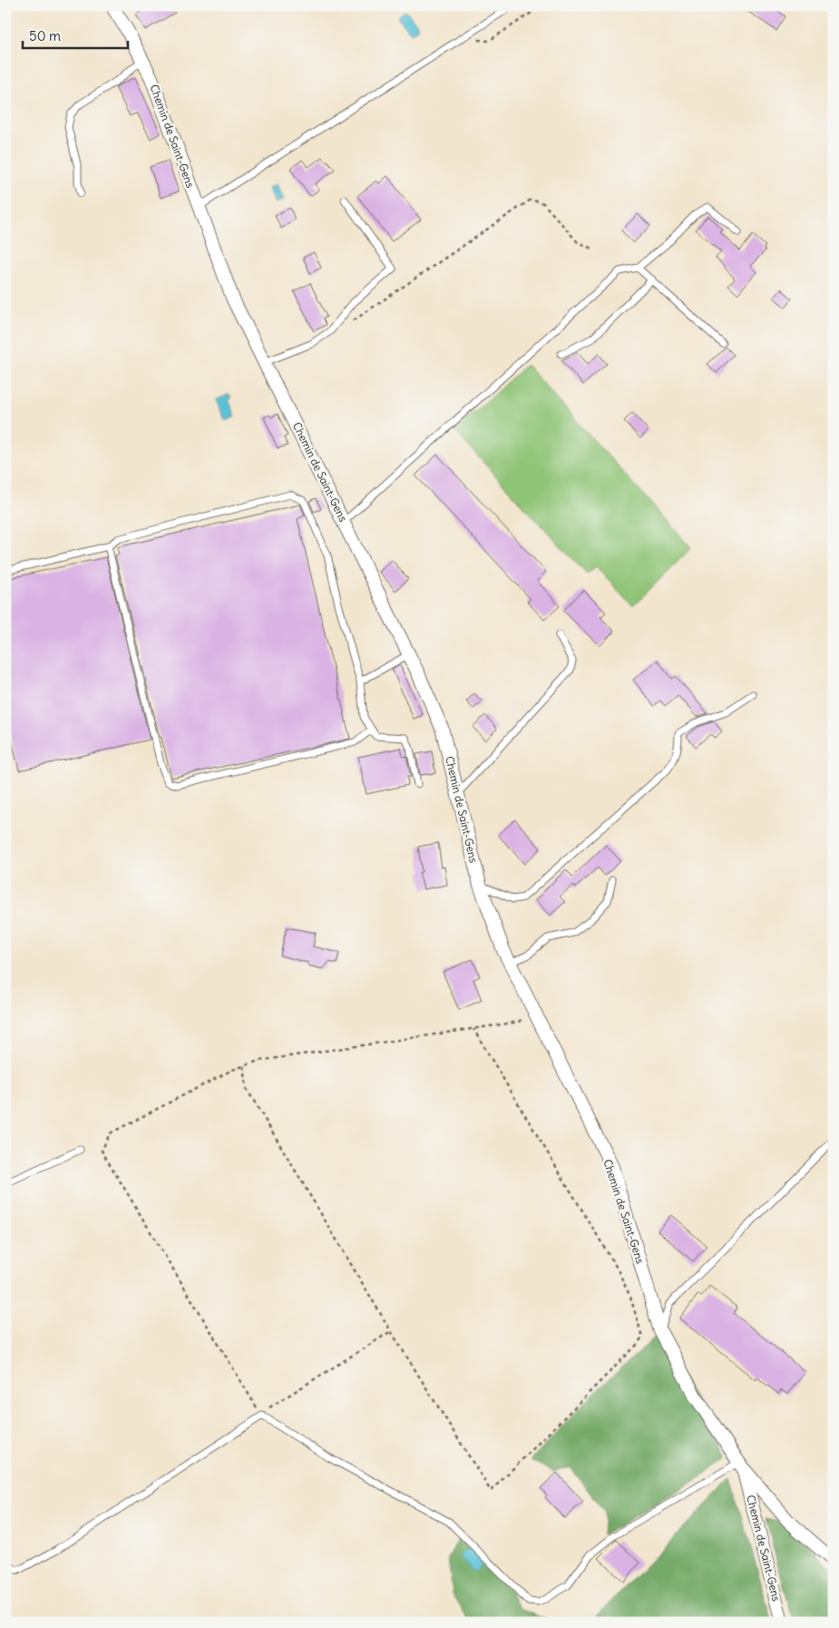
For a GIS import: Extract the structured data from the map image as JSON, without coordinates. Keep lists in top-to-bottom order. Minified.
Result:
{"streets":{"street":["Chemin de Saint-Gens"]},"scale_bar":"50 m"}
